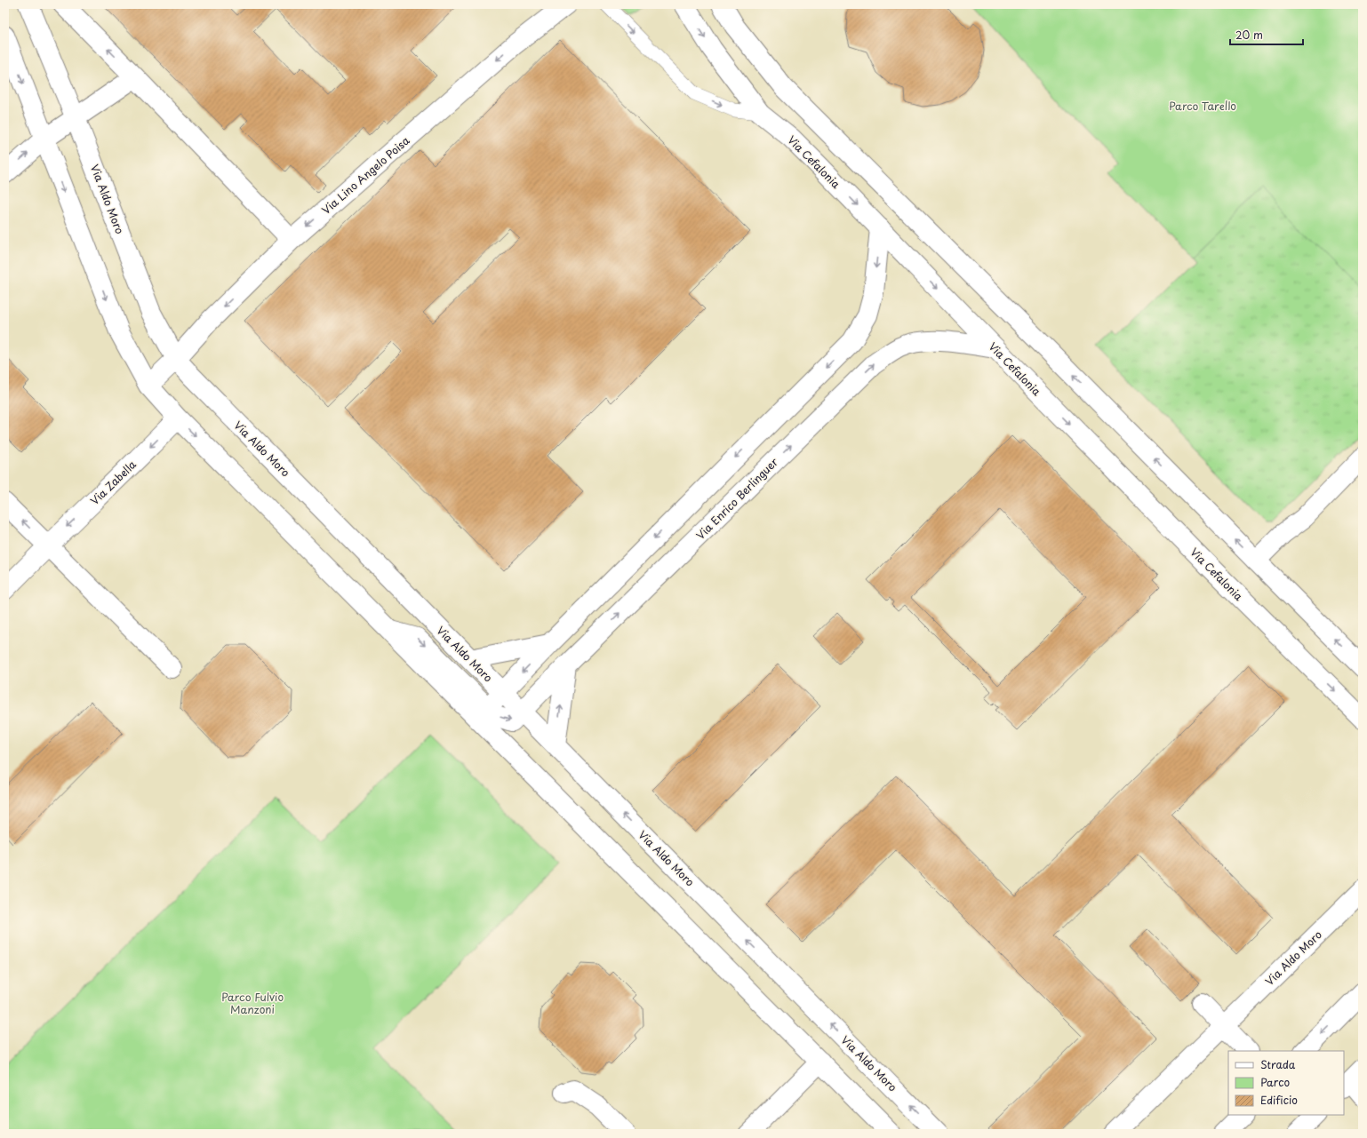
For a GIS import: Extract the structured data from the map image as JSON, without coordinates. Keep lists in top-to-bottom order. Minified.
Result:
{"streets":{"street":["Via Cefalonia","Via Lino Angelo Poisa","Via Aldo Moro","Via Zabella","Via Enrico Berlinguer"]},"crossings":[["Via Cefalonia","Via Enrico Berlinguer"],["Via Lino Angelo Poisa","Via Aldo Moro"],["Via Aldo Moro","Via Enrico Berlinguer"]],"one_way":["Via Lino Angelo Poisa","Via Zabella"],"parks":["Parco Tarello","Parco Fulvio Manzoni"],"legend":["Strada","Parco","Edificio"],"scale_bar":"20 m"}
